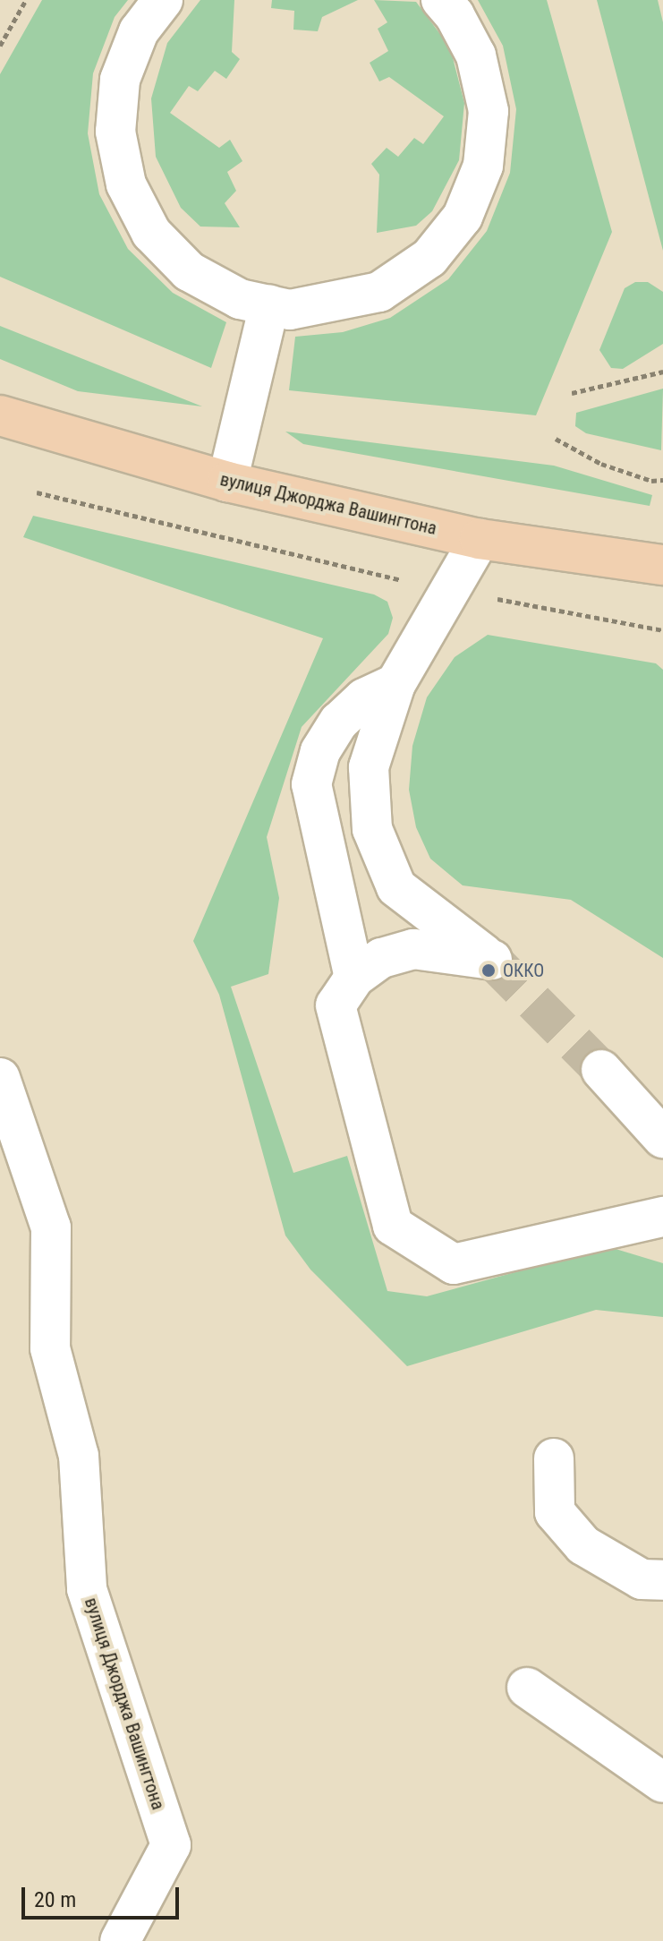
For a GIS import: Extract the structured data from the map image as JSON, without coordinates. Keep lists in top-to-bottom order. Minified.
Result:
{"streets":{"main road":["вулиця Джорджа Вашингтона"]},"places":["ОККО"],"scale_bar":"20 m"}
